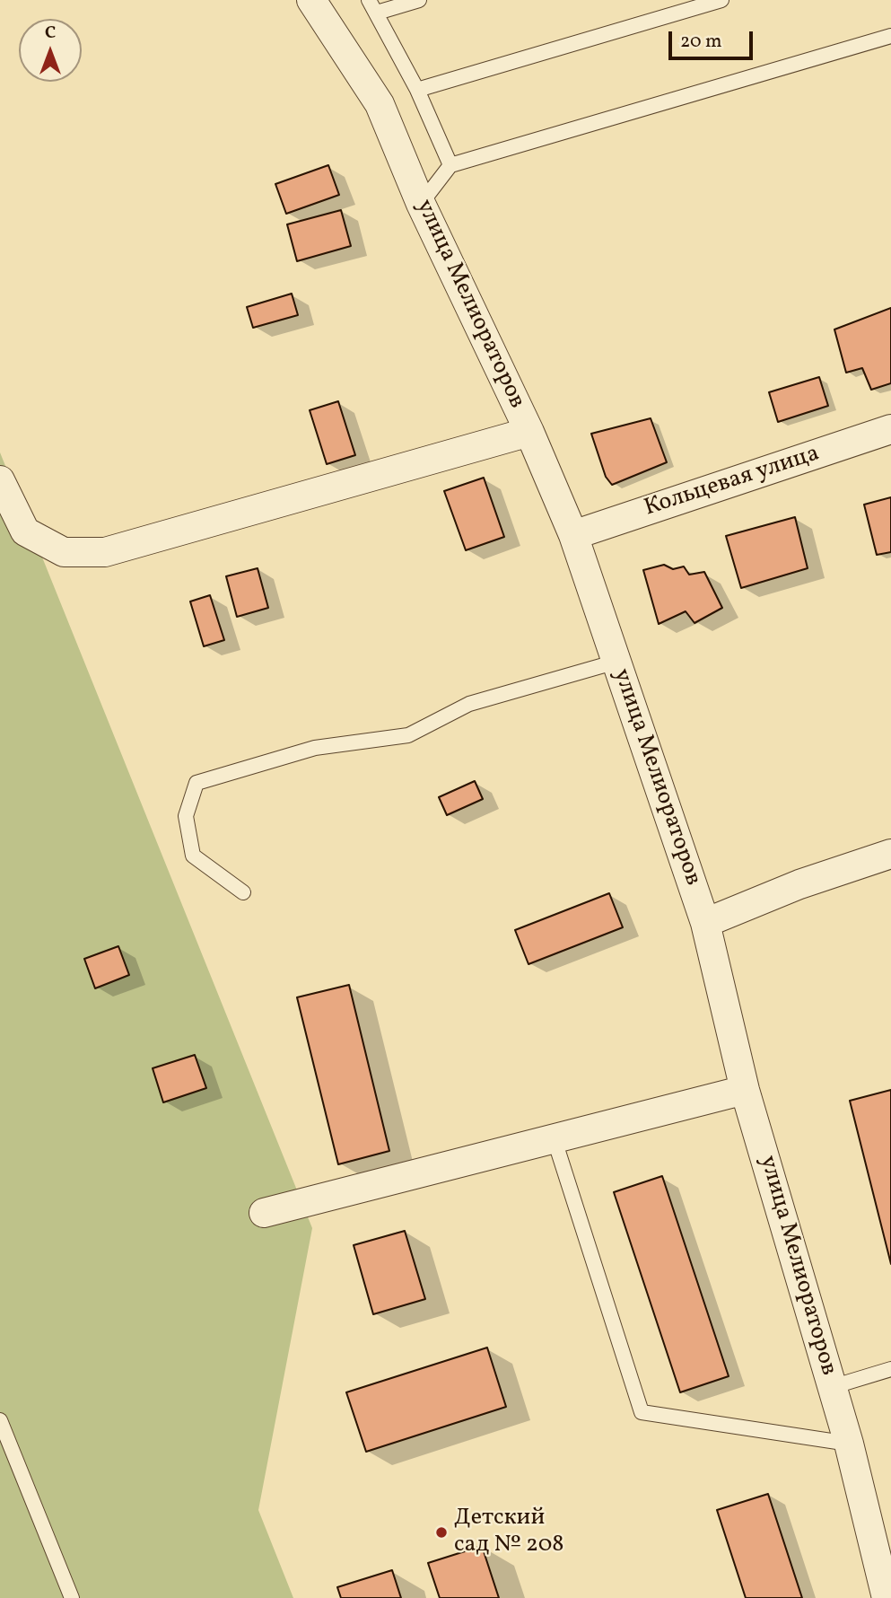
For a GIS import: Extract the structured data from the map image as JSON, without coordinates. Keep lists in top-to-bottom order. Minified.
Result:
{"streets":{"street":["улица Мелиораторов","Кольцевая улица"]},"crossings":[["улица Мелиораторов","Кольцевая улица"]],"places":["Детский сад № 208"],"scale_bar":"20 m","north":"top"}
